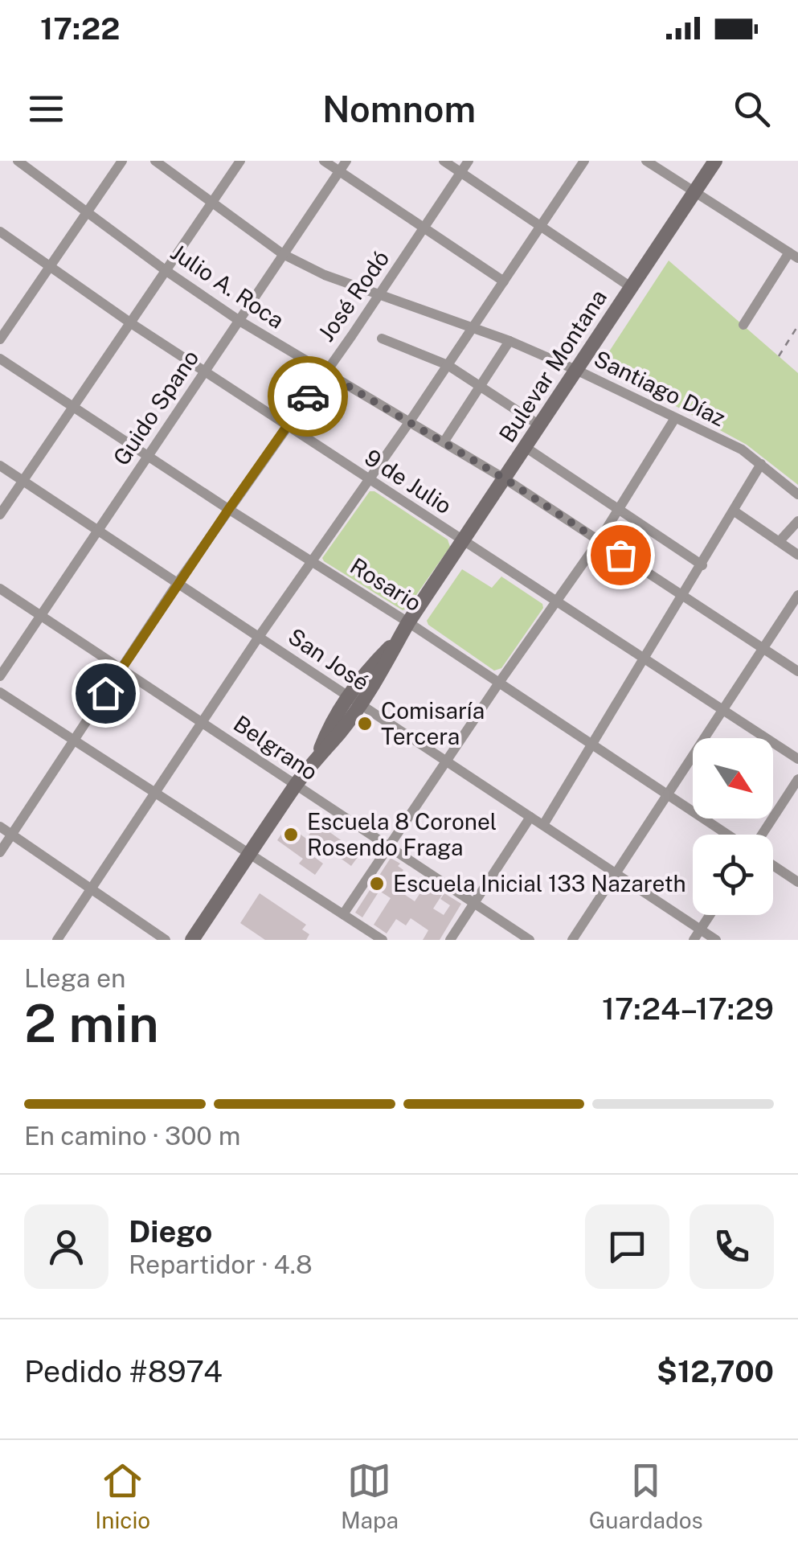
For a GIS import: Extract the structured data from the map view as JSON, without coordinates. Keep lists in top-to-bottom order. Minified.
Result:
{"streets":{"main road":["Bulevar Montana"],"street":["Julio A. Roca","José Rodó","Santiago Díaz","Guido Spano","9 de Julio","Rosario","San José","Belgrano"]},"crossings":[["Julio A. Roca","José Rodó"],["Julio A. Roca","Bulevar Montana"],["Julio A. Roca","Guido Spano"],["José Rodó","Santiago Díaz"],["José Rodó","9 de Julio"],["José Rodó","Rosario"],["José Rodó","San José"],["José Rodó","Belgrano"],["Bulevar Montana","Santiago Díaz"],["Bulevar Montana","9 de Julio"],["Bulevar Montana","Rosario"],["Bulevar Montana","San José"],["Bulevar Montana","Belgrano"],["Santiago Díaz","Guido Spano"],["Guido Spano","9 de Julio"],["Guido Spano","Rosario"],["Guido Spano","San José"],["Guido Spano","Belgrano"]],"places":["Comisaría Tercera","Escuela 8 Coronel Rosendo Fraga","Escuela Inicial 133 Nazareth"],"north":"bottom right","page":{"status":"17:22","header":"Nomnom","heading":["2 min","Llega en","17:24–17:29"],"panel":["Diego","Repartidor · 4.8","Pedido #8974","$12,700"],"bar":"En camino · 300 m","tabs":["Inicio","Mapa","Guardados"]}}
